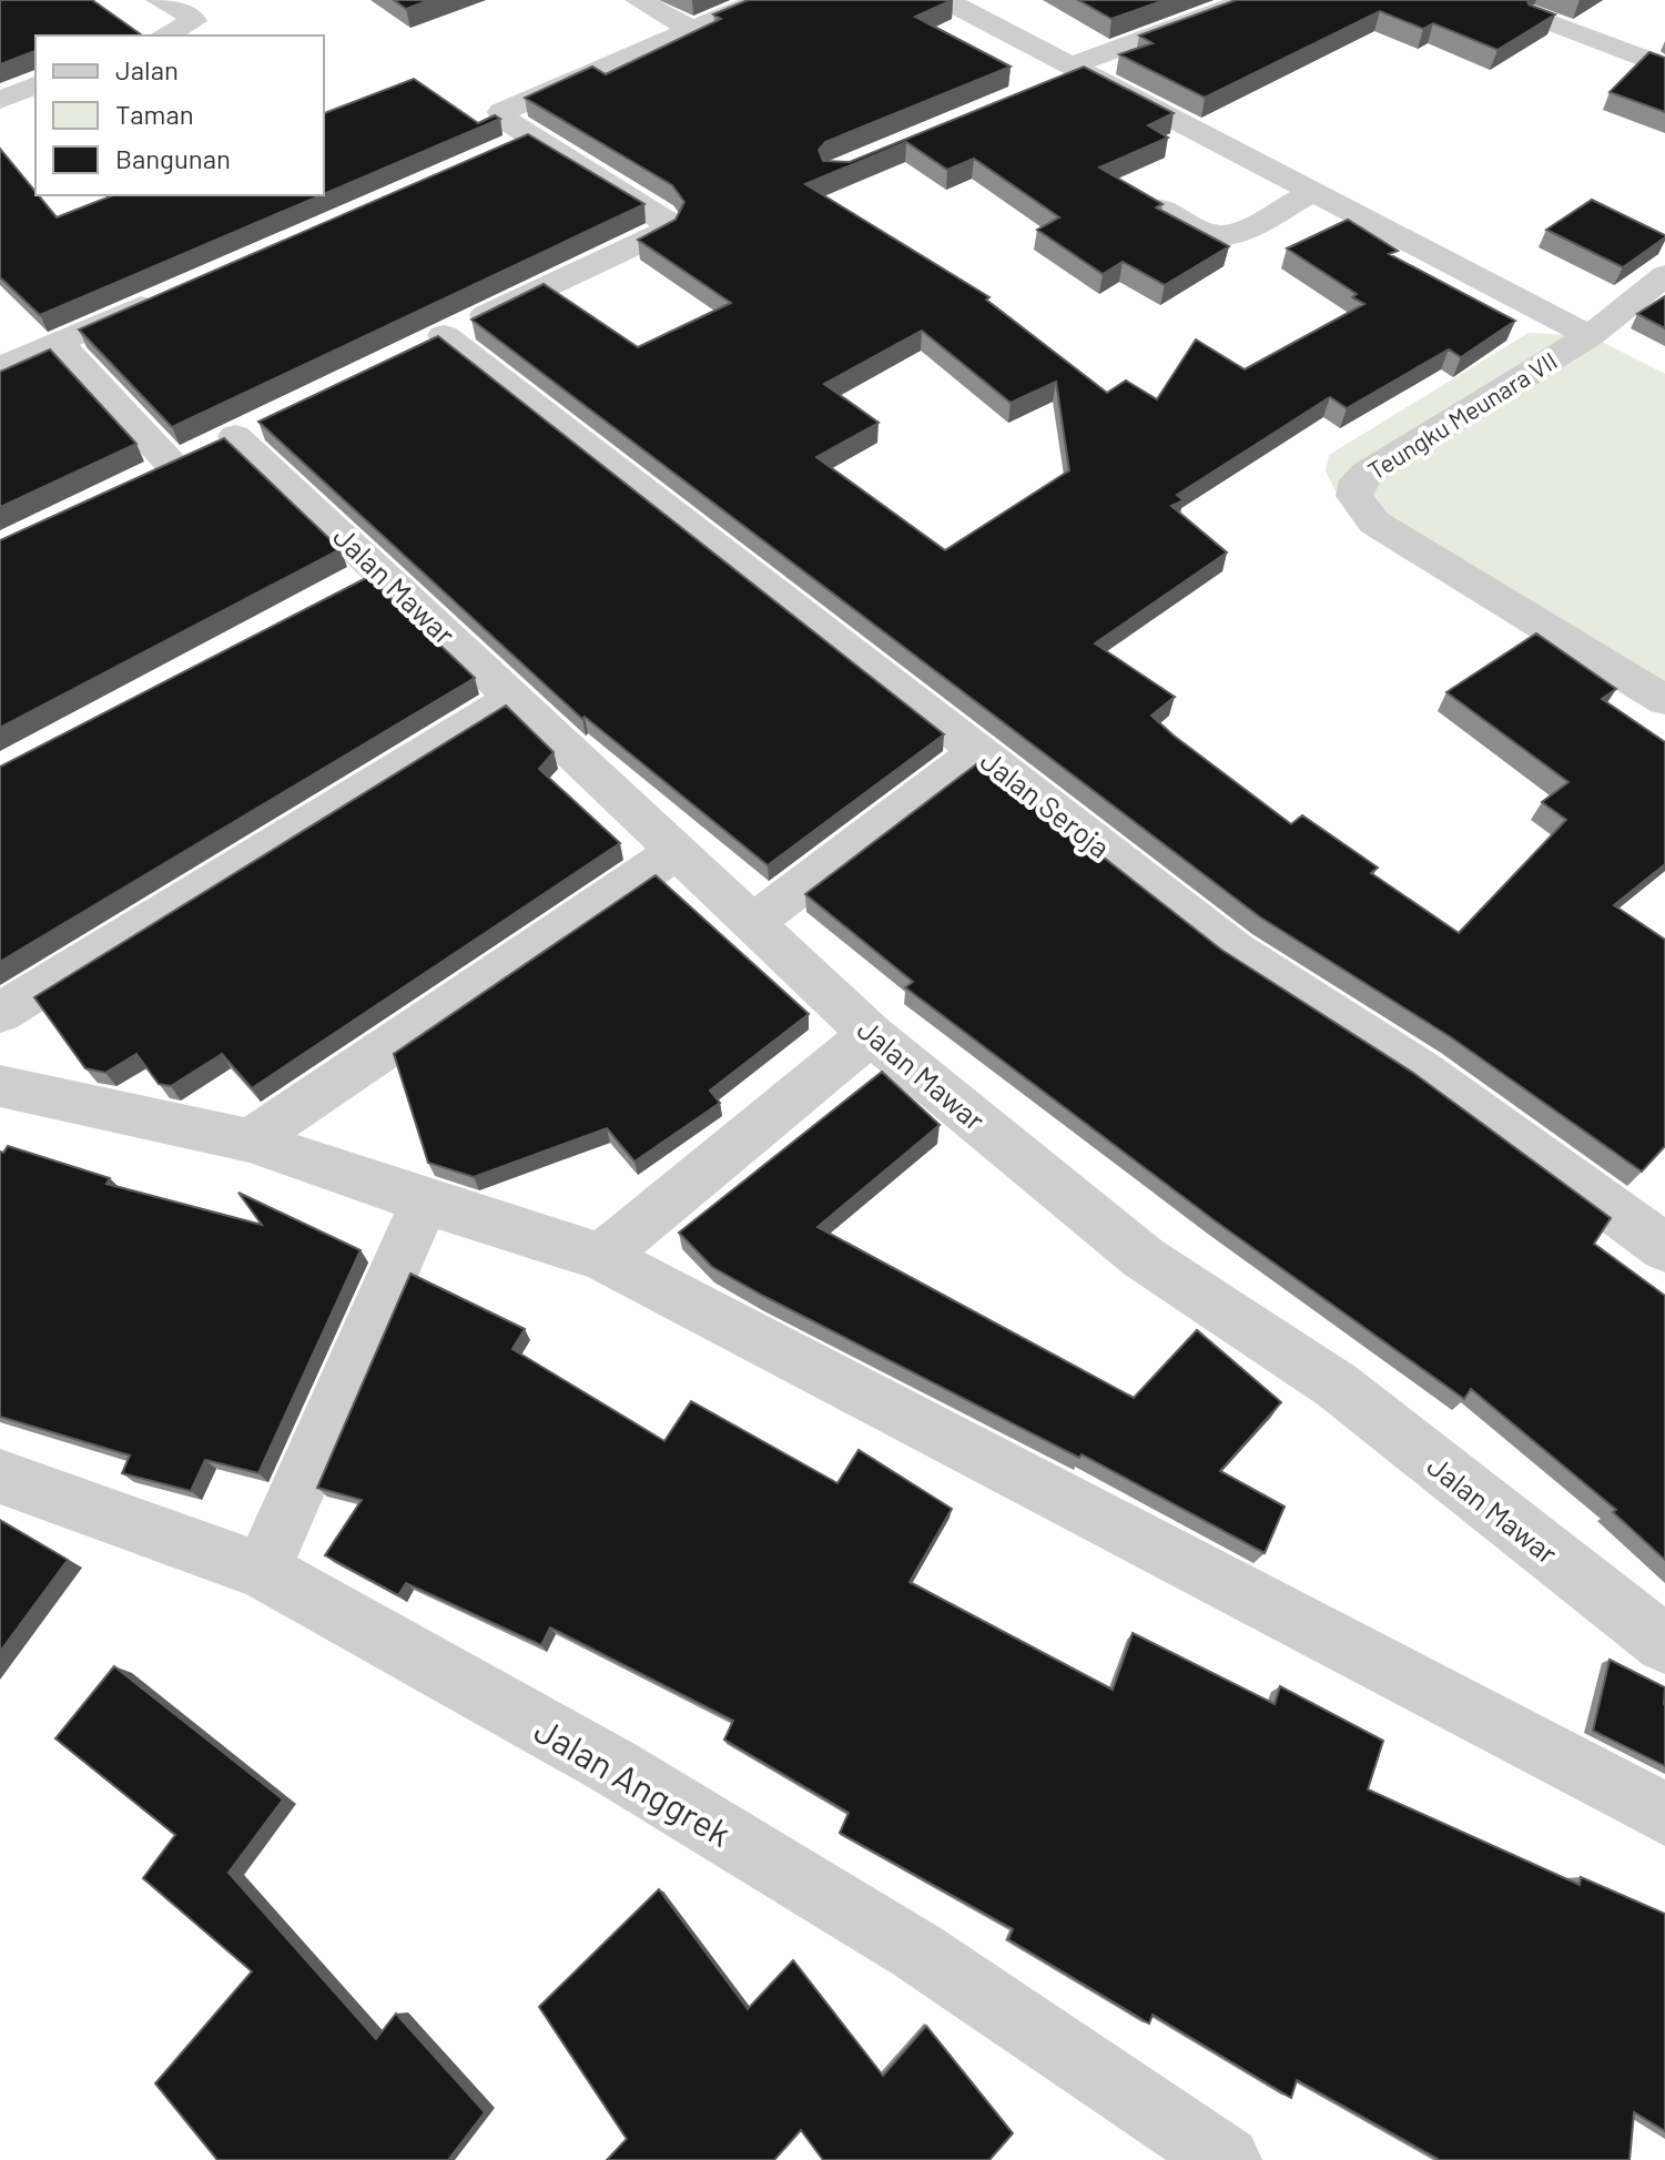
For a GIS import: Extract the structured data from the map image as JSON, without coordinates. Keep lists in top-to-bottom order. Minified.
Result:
{"streets":{"street":["Teungku Meunara VII","Jalan Mawar","Jalan Seroja","Jalan Anggrek"]},"legend":["Jalan","Taman","Bangunan"]}
